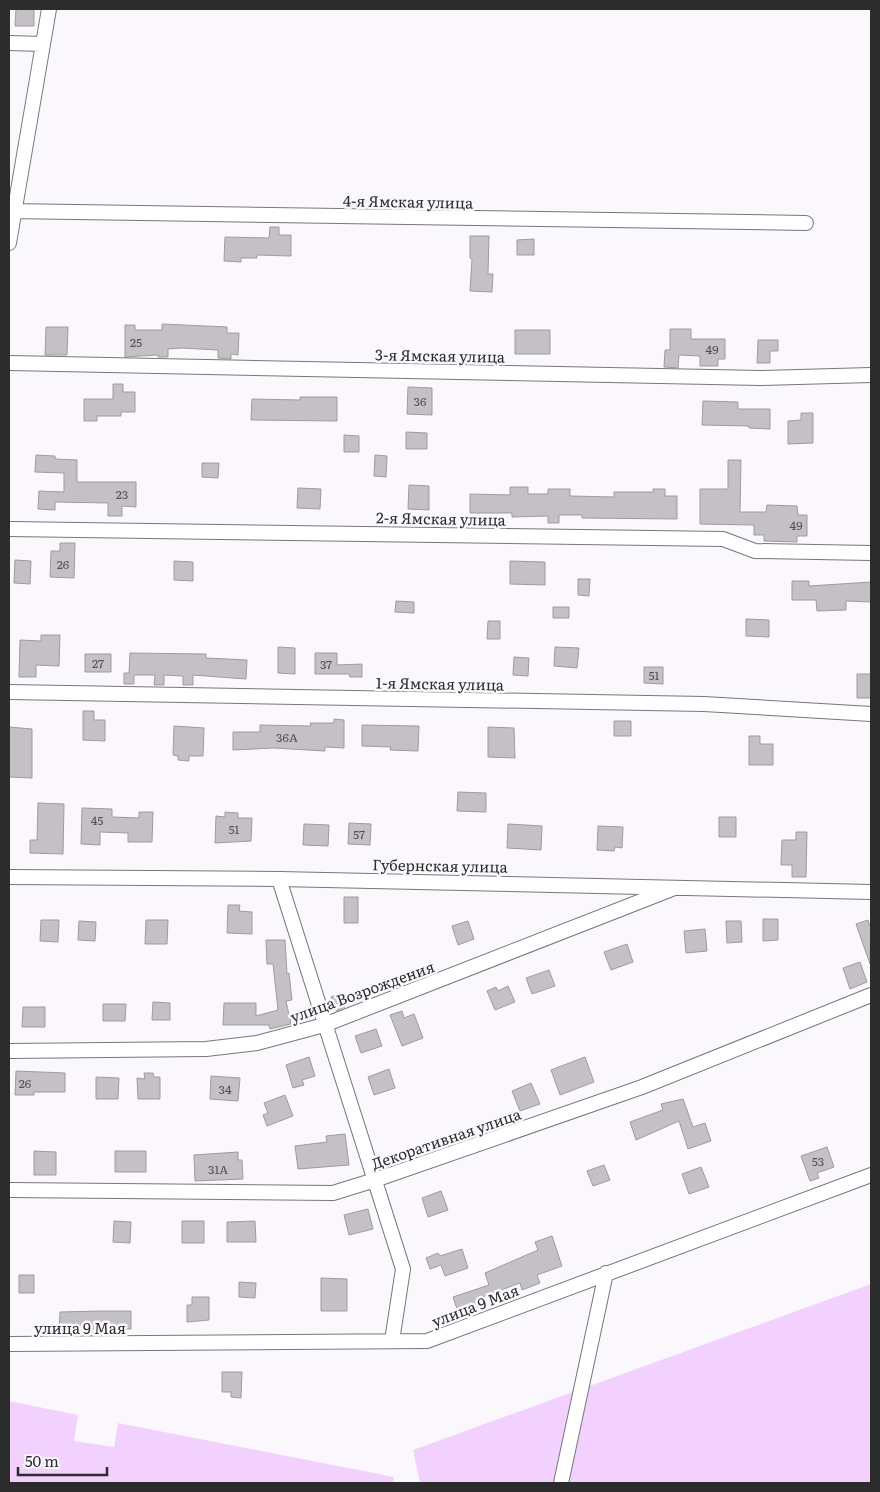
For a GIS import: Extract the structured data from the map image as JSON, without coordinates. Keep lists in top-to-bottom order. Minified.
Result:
{"streets":{"street":["4-я Ямская улица","3-я Ямская улица","2-я Ямская улица","1-я Ямская улица","Губернская улица","улица Возрождения","Декоративная улица","улица 9 Мая"]},"crossings":[["Губернская улица","улица Возрождения"]],"house_numbers":["25","49","36","23","49","26","27","37","51","36А","45","51","57","26","34","53","31А"],"scale_bar":"50 m"}
